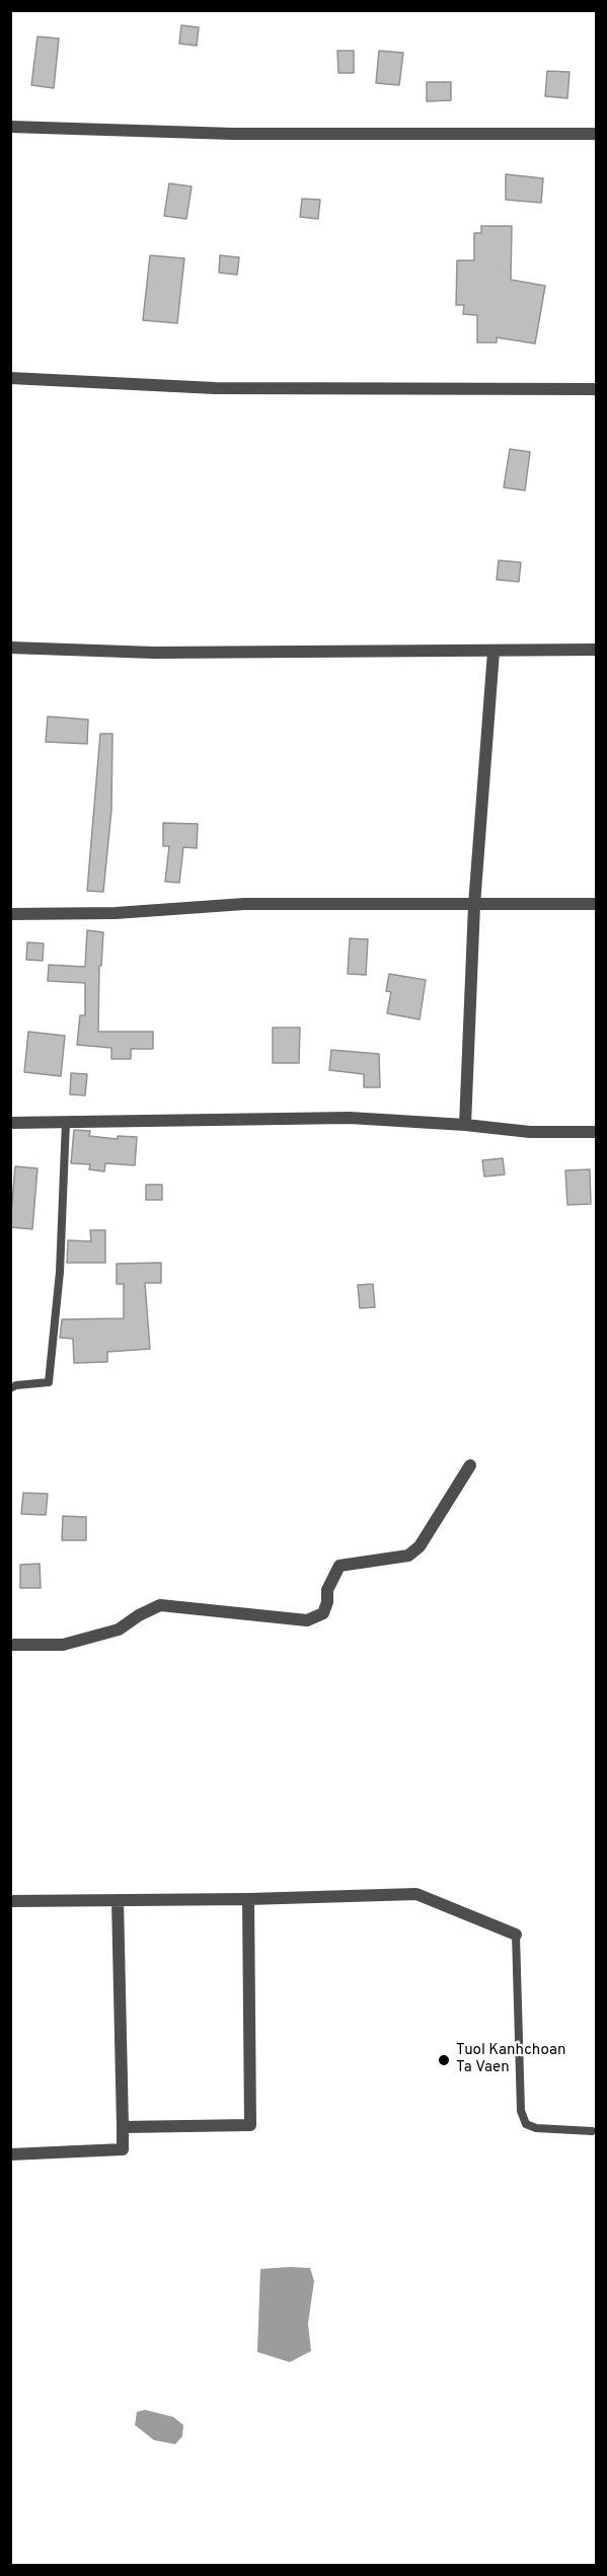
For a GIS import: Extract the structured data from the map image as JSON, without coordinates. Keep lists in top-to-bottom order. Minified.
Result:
{"places":["Tuol Kanhchoan Ta Vaen"]}
